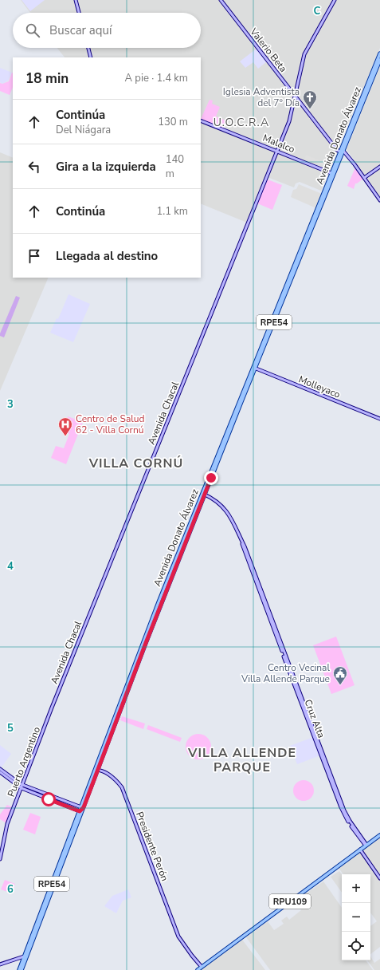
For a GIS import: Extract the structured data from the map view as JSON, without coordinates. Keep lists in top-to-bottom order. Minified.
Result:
{"streets":{"main road":["Valerio Beta","Avenida Donato Álvarez","Malalco","RPE54","Molleyaco","Avenida Chacal","Cruz Alta","Puerto Argentino","Presidente Perón","RPU109"]},"crossings":[["Valerio Beta","Avenida Donato Álvarez"],["Valerio Beta","Avenida Chacal"],["Avenida Donato Álvarez","Malalco"],["Avenida Donato Álvarez","RPE54"],["Avenida Donato Álvarez","Molleyaco"],["Avenida Donato Álvarez","Cruz Alta"],["Avenida Donato Álvarez","Presidente Perón"],["Malalco","Avenida Chacal"],["RPE54","Presidente Perón"],["Avenida Chacal","Puerto Argentino"],["Cruz Alta","RPU109"],["Presidente Perón","RPU109"]],"districts":["U.O.C.R.A","VILLA CORNÚ","VILLA ALLENDE PARQUE"],"places":{"church":["Iglesia Adventista del 7° Día"],"hospital":["Centro de Salud 62 - Villa Cornú"],"public building":["Centro Vecinal Villa Allende Parque"]},"page":{"search":"Buscar aquí","heading":["18 min","A pie · 1.4 km"],"list":[["Continúa","Del Niágara","130 m"],["Gira a la izquierda","140 m"],["Continúa","1.1 km"],"Llegada al destino"],"map_buttons":["+","−"]},"grid":{"columns":["C"],"rows":["3","4","5","6"]}}
